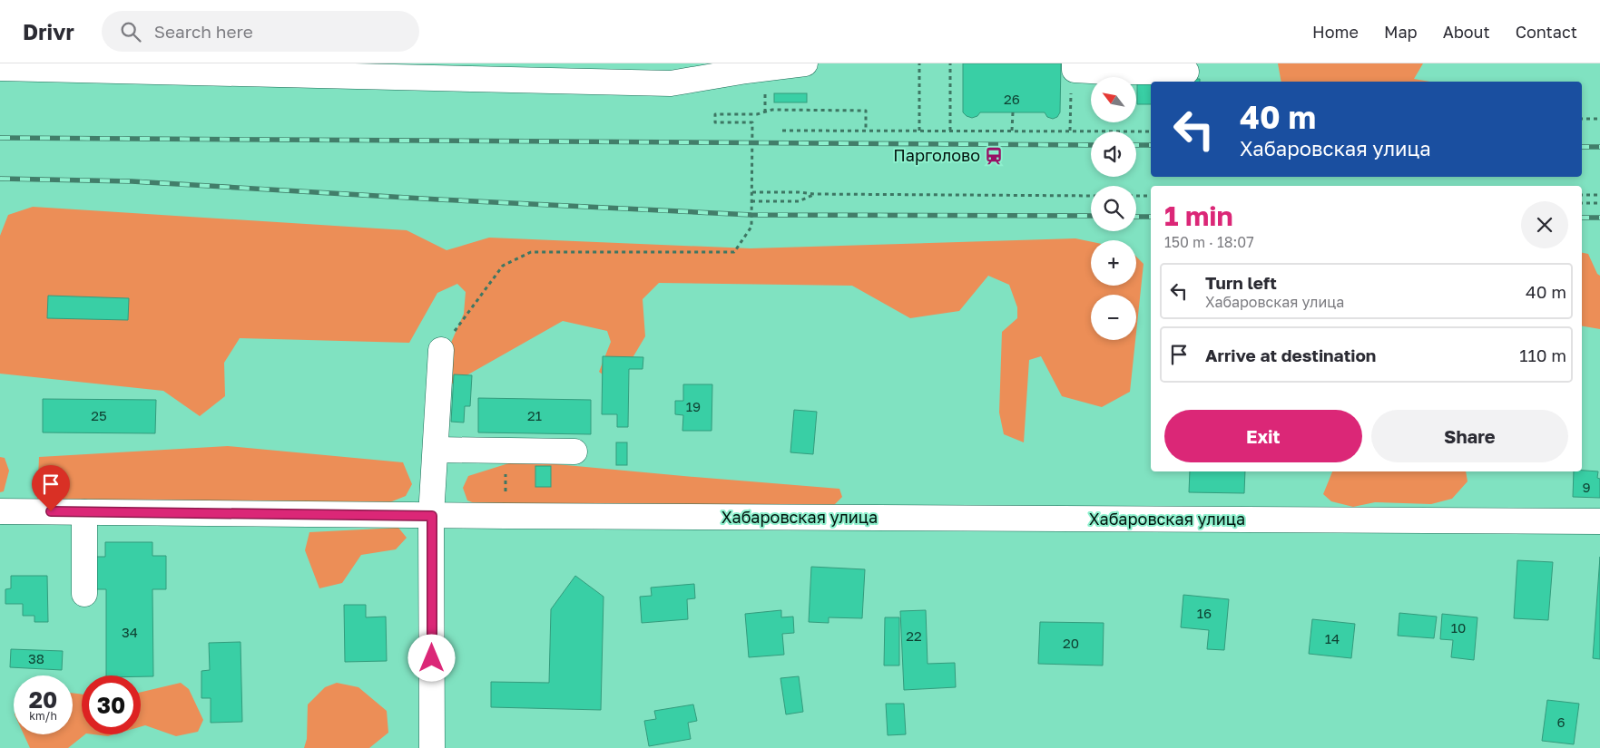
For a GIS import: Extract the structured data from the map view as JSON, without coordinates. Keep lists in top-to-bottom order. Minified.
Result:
{"streets":{"street":["Хабаровская улица"]},"places":{"station":["Парголово"]},"house_numbers":["26","19","25","21","9","16","10","34","22","14","20","38","6"],"north":"top left","page":{"header":"Drivr","search":"Search here","nav":["Home","Map","About","Contact"],"map_buttons":["+","−"],"turn":["40 m","Хабаровская улица"],"heading":["1 min","150 m · 18:07"],"list":[{"name":"Turn left","note":"Хабаровская улица","value":"40 m"},{"name":"Arrive at destination","value":"110 m"}],"buttons":["Exit","Share"],"speed":"20 km/h","limit":"30"}}
